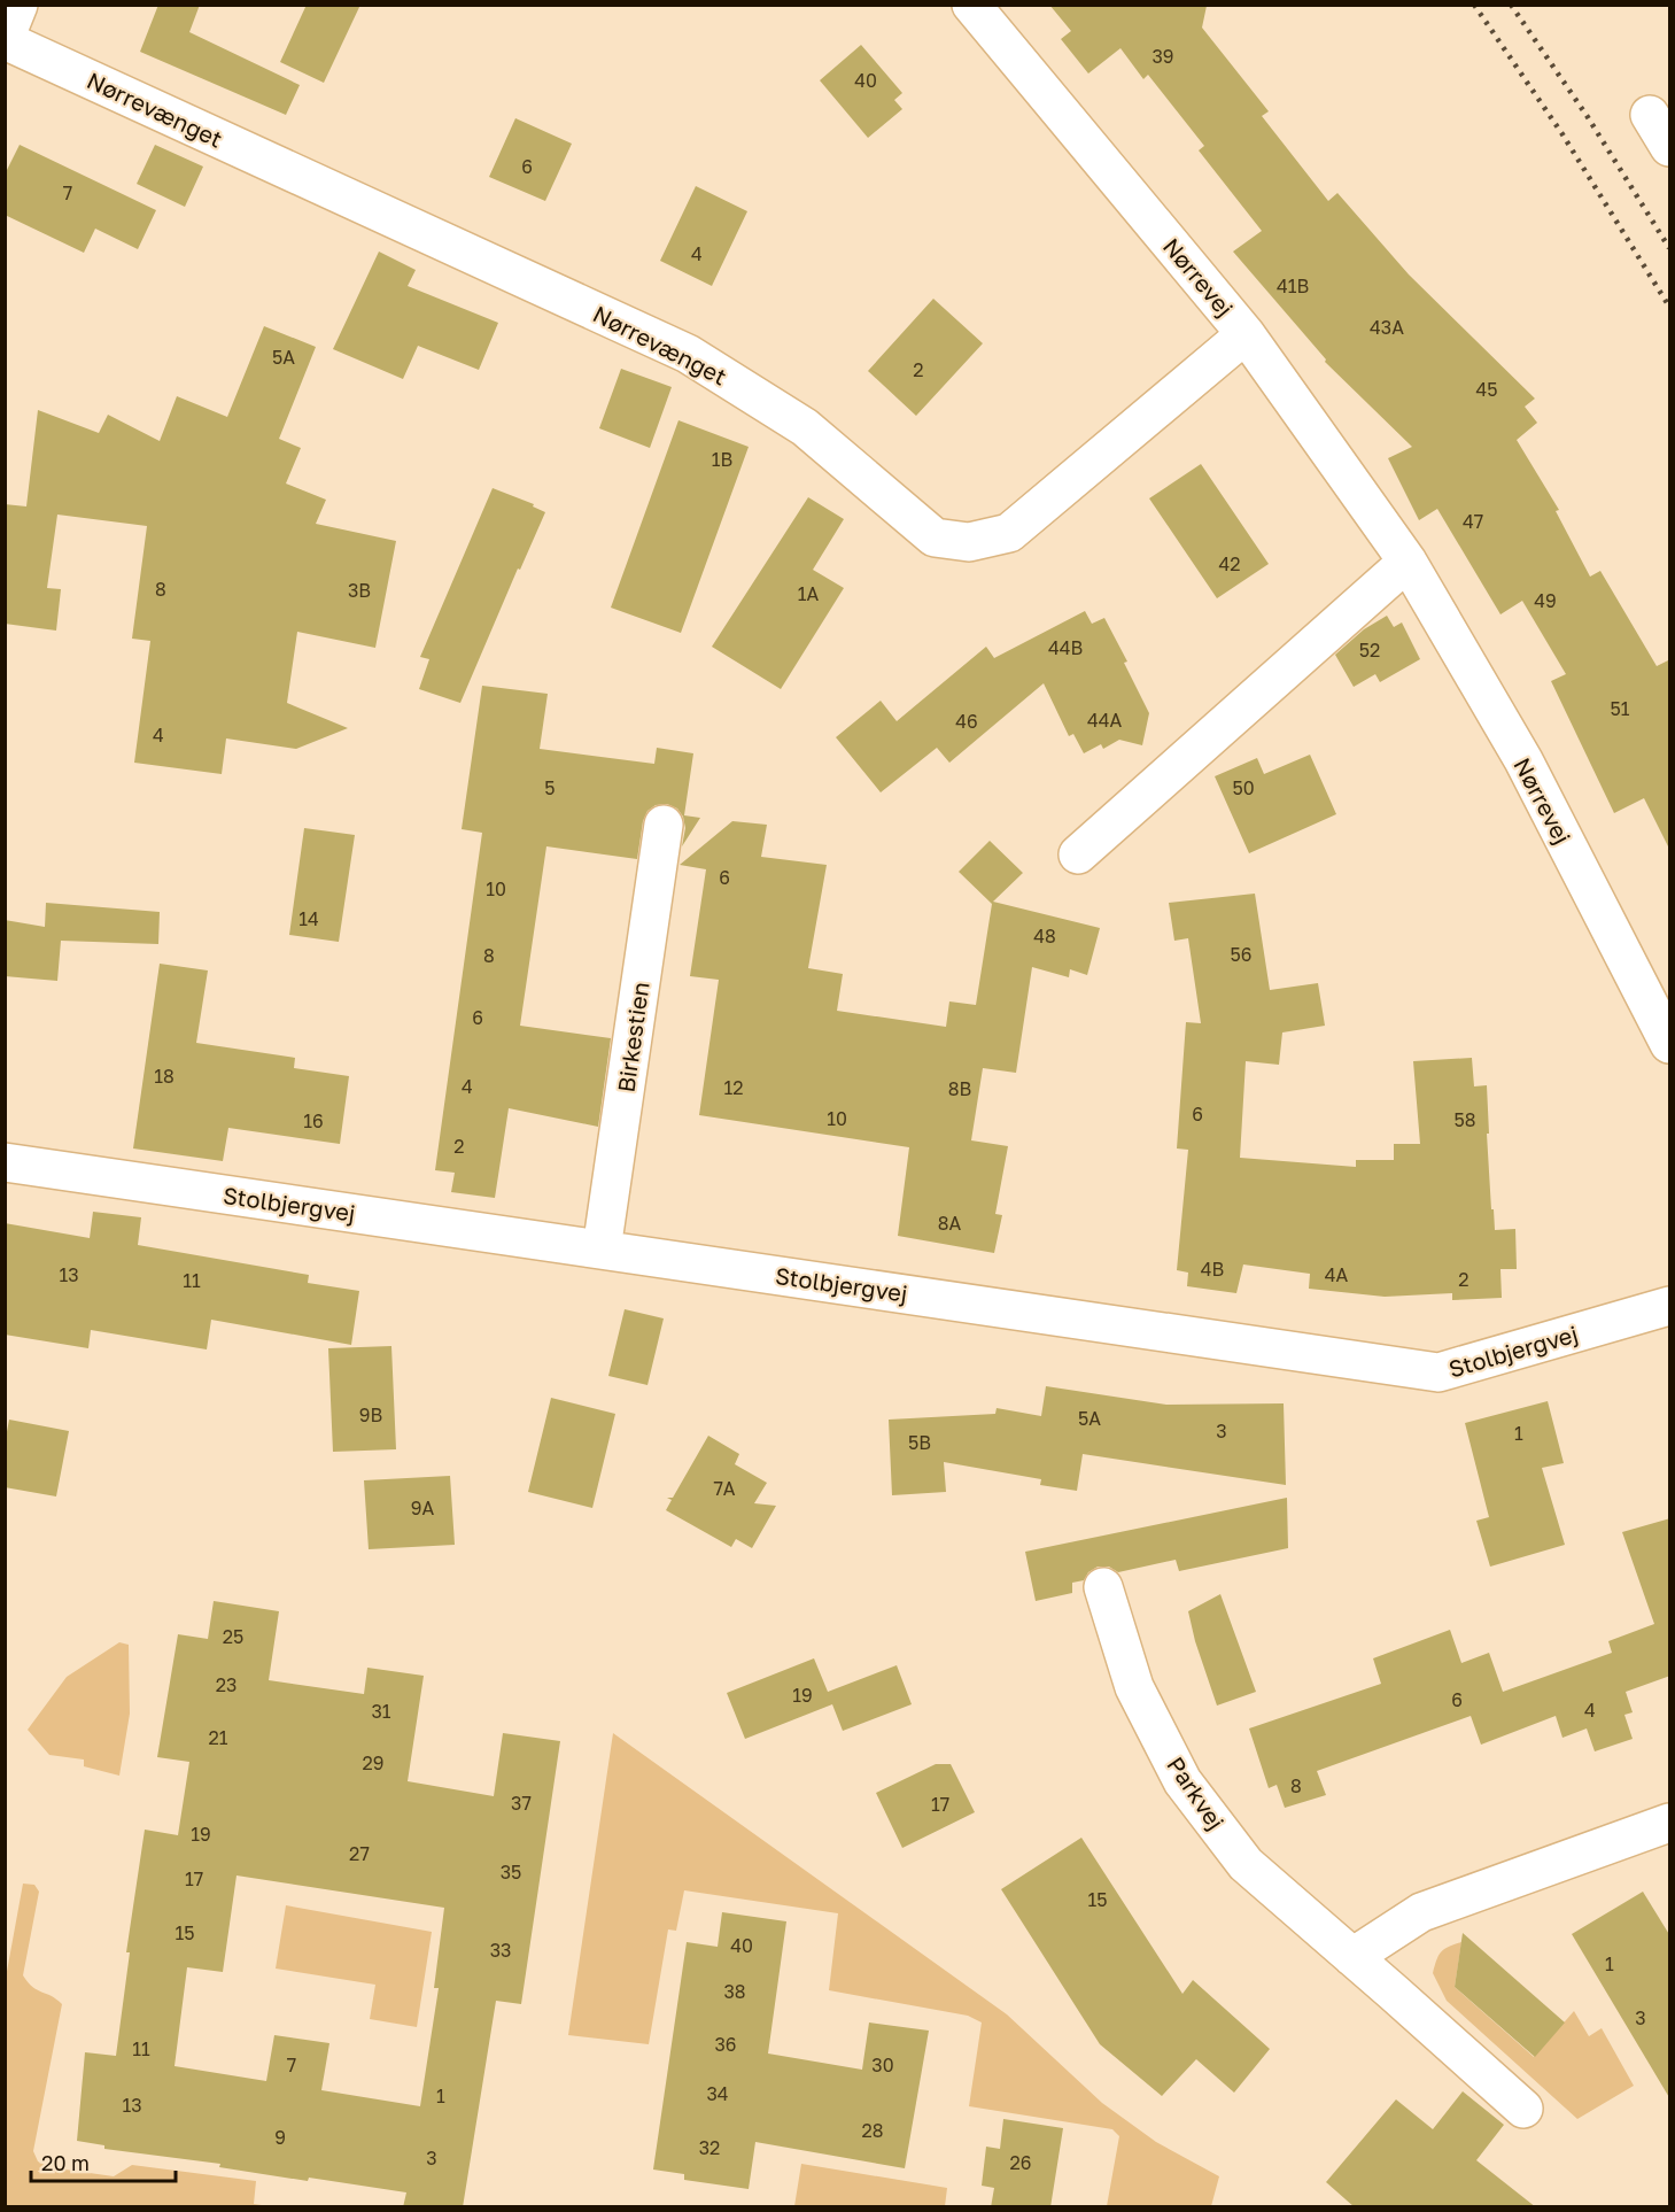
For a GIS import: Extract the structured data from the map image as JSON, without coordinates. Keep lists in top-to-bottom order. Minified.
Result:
{"streets":{"street":["Nørrevænget","Nørrevej","Birkestien","Stolbjergvej","Parkvej"]},"crossings":[["Nørrevænget","Nørrevej"],["Birkestien","Stolbjergvej"]],"house_numbers":["39","40","6","7","4","41B","43A","5A","2","45","1B","47","42","8","3B","1A","49","44B","52","51","44A","46","4","5","50","6","10","14","48","56","8","6","18","4","12","8B","6","10","58","16","2","8A","4B","13","4A","2","11","9B","5A","3","1","5B","7A","9A","25","23","19","6","4","31","21","29","8","37","17","19","27","35","17","15","15","40","33","1","38","3","36","11","7","30","34","1","13","28","9","32","3","26"],"scale_bar":"20 m"}
